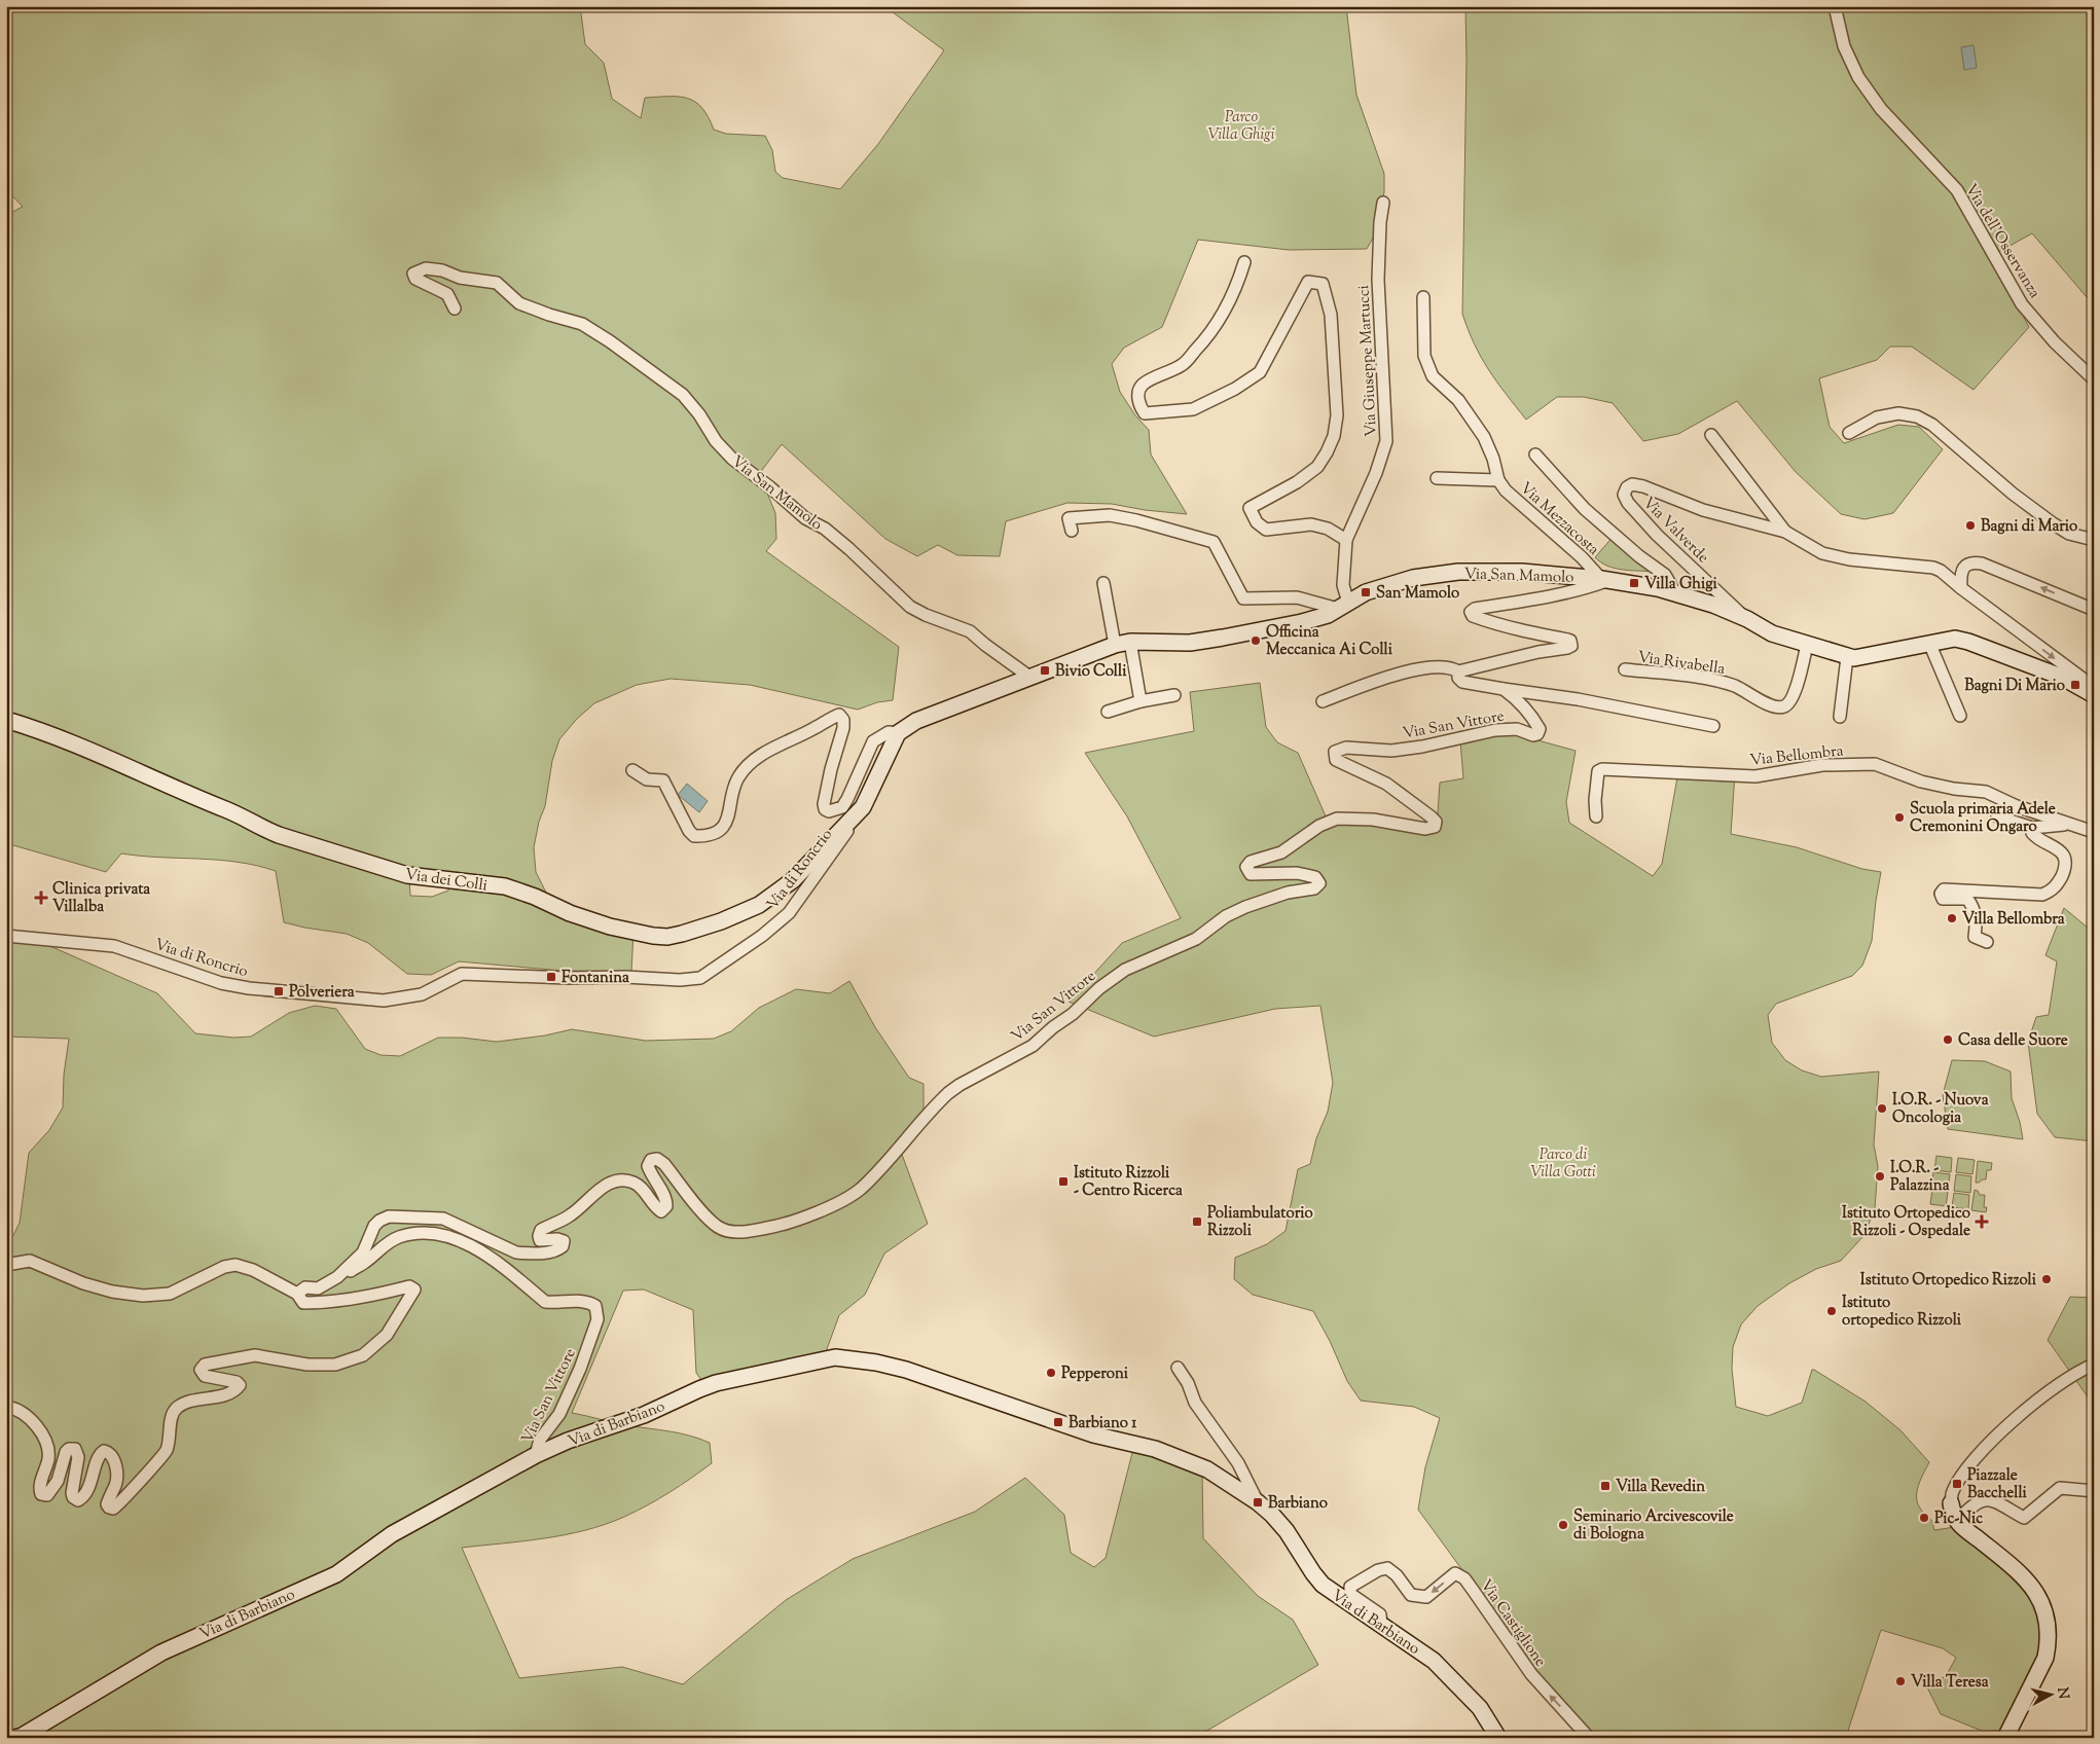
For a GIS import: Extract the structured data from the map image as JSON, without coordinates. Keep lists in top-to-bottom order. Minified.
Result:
{"streets":{"main road":["Via San Mamolo","Via dei Colli","Via di Barbiano"],"street":["Via dell'Osservanza","Via Giuseppe Martucci","Via Mezzacosta","Via Valverde","Via Rivabella","Via San Vittore","Via Bellombra","Via di Roncrio","Via Castiglione"]},"crossings":[["Via Giuseppe Martucci","Via San Mamolo"],["Via San Mamolo","Via Mezzacosta"],["Via San Mamolo","Via Valverde"],["Via San Mamolo","Via Rivabella"],["Via San Mamolo","Via San Vittore"],["Via Mezzacosta","Via San Vittore"],["Via San Vittore","Via di Barbiano"],["Via di Roncrio","Via dei Colli"],["Via di Barbiano","Via Castiglione"]],"parks":["Parco Villa Ghigi","Parco di Villa Gotti"],"places":{"other":["Bagni di Mario","Officina Meccanica Ai Colli","Scuola primaria Adele Cremonini Ongaro","Villa Bellombra","Casa delle Suore","I.O.R. - Nuova Oncologia","I.O.R. - Palazzina","Istituto Ortopedico Rizzoli","Istituto ortopedico Rizzoli","Pepperoni","Pic-Nic","Seminario Arcivescovile di Bologna","Villa Teresa"],"transit":["Villa Ghigi","San Mamolo","Bivio Colli","Bagni Di Mario","Fontanina","Polveriera","Istituto Rizzoli - Centro Ricerca","Poliambulatorio Rizzoli","Barbiano 1","Piazzale Bacchelli","Villa Revedin","Barbiano"],"health":["Clinica privata Villalba","Istituto Ortopedico Rizzoli - Ospedale"]},"north":"right"}
